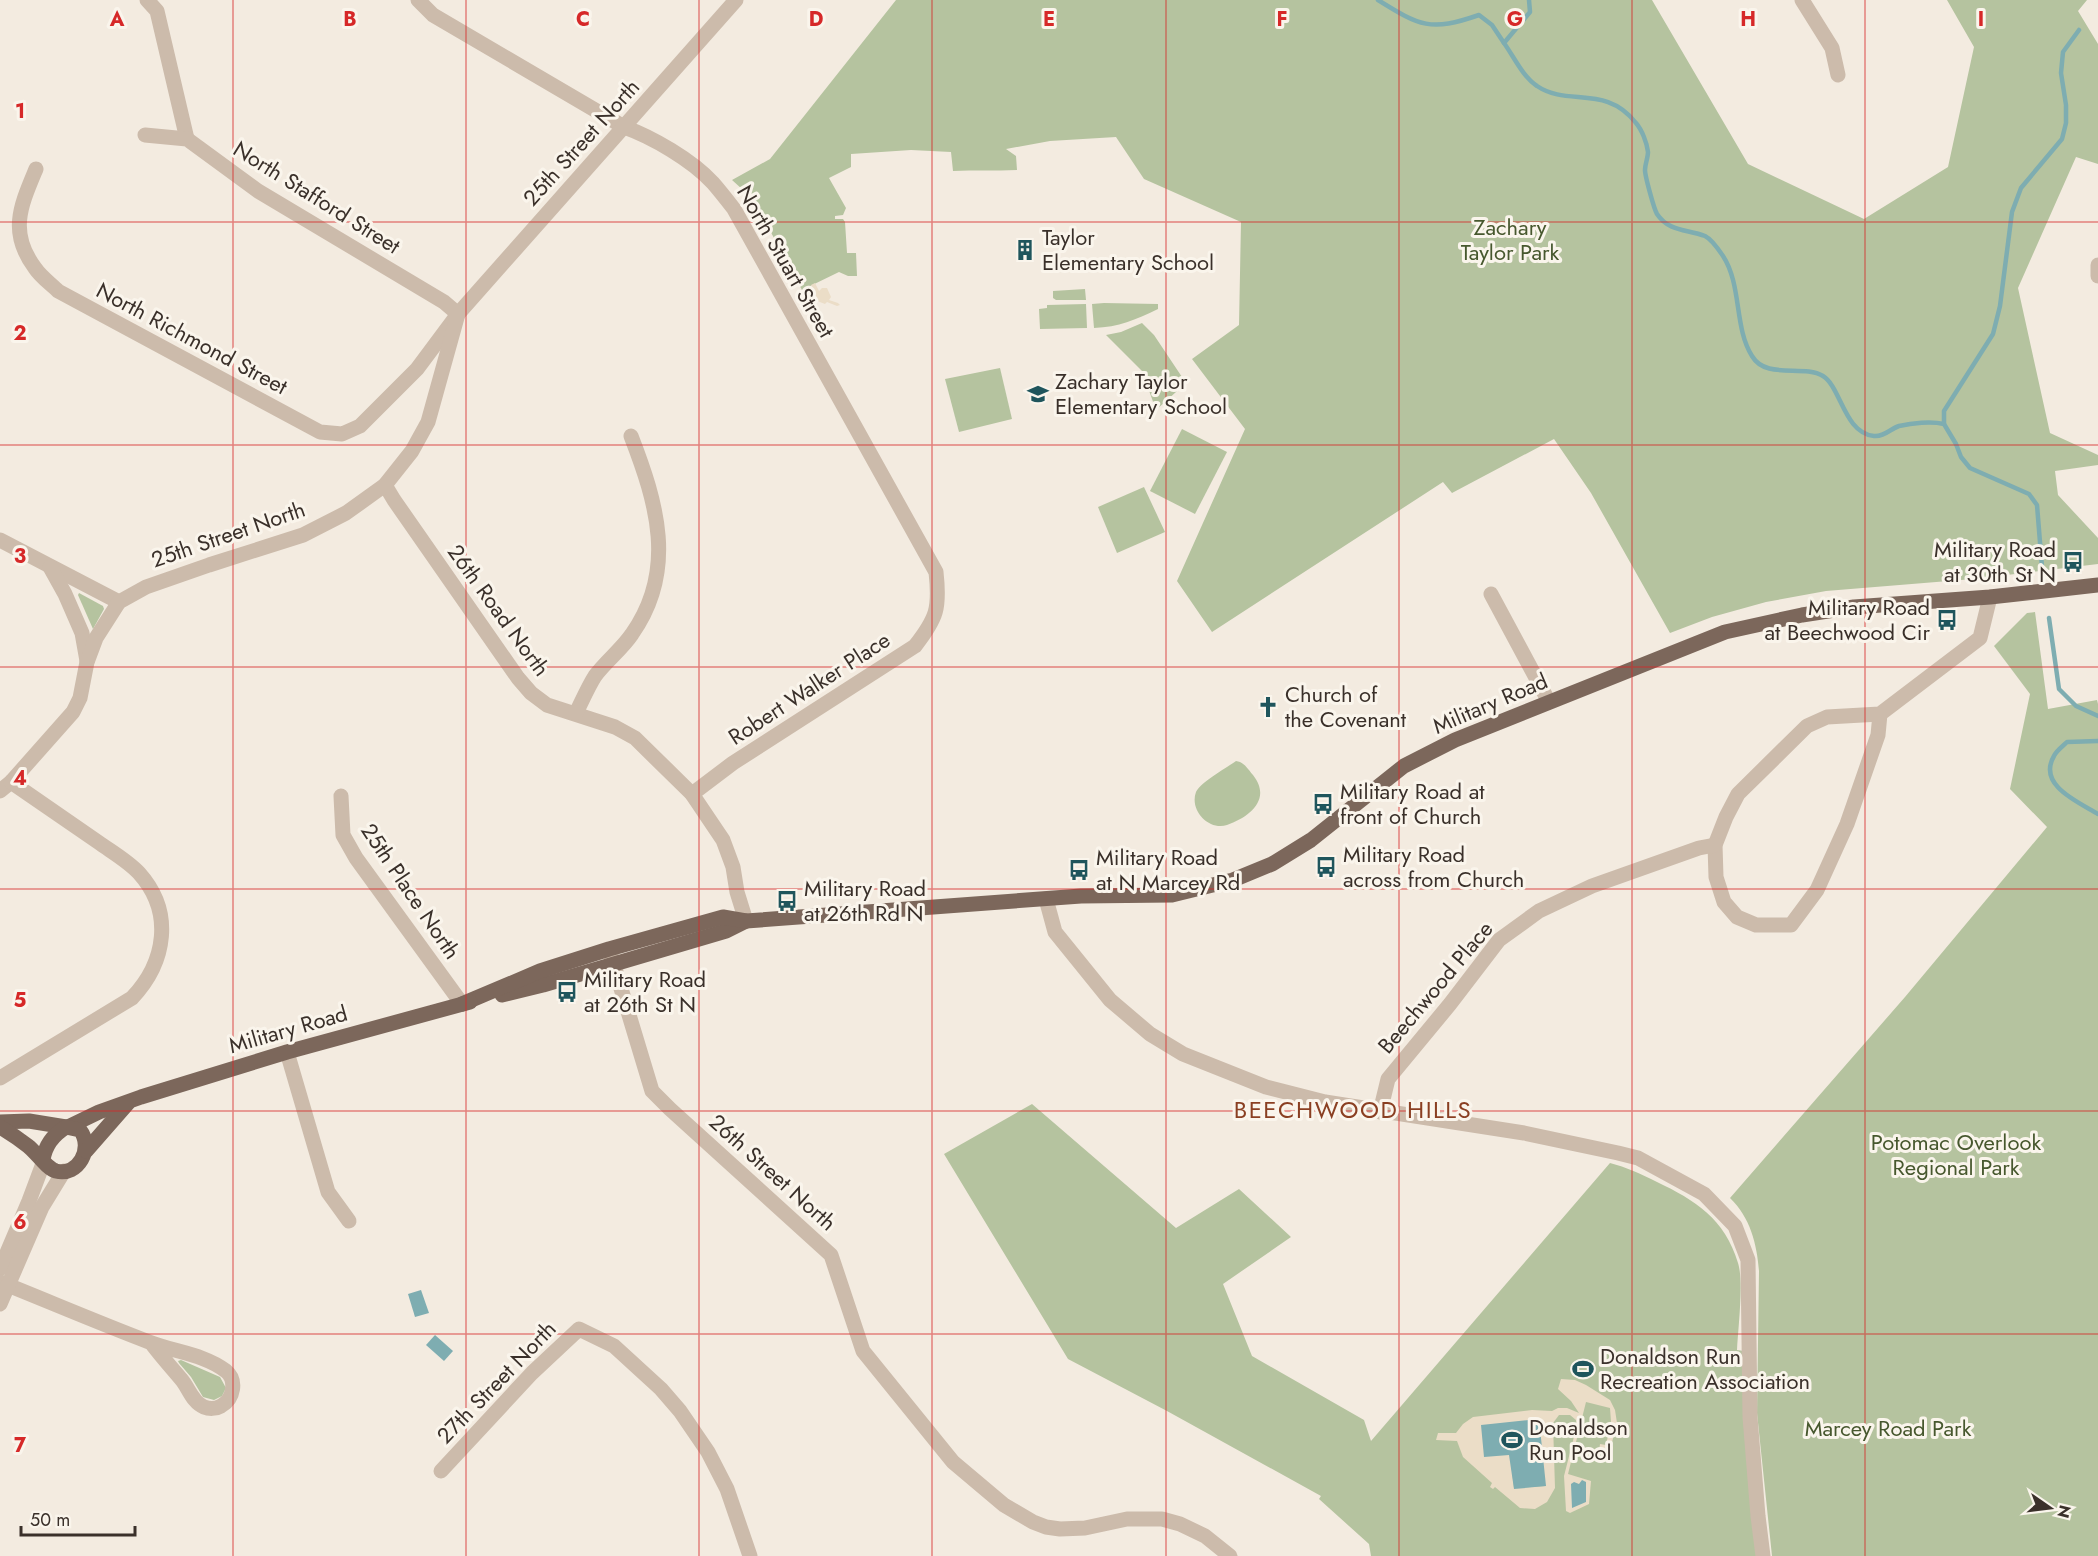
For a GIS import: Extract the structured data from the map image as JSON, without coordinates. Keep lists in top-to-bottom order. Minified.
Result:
{"streets":{"main road":["Military Road"],"street":["25th Street North","North Stafford Street","North Stuart Street","North Richmond Street","26th Road North","Robert Walker Place","25th Place North","Beechwood Place","26th Street North","27th Street North"]},"crossings":[["25th Street North","North Stafford Street"],["25th Street North","North Stuart Street"],["25th Street North","North Richmond Street"],["25th Street North","26th Road North"],["North Stuart Street","Robert Walker Place"],["26th Road North","Robert Walker Place"],["26th Road North","Military Road"],["Military Road","25th Place North"],["Military Road","26th Street North"]],"districts":["BEECHWOOD HILLS"],"parks":["Zachary Taylor Park","Potomac Overlook Regional Park","Marcey Road Park"],"places":{"building":["Taylor Elementary School"],"school or university":["Zachary Taylor Elementary School"],"bus stop":["Military Road at 30th St N","Military Road at Beechwood Cir","Military Road at front of Church","Military Road across from Church","Military Road at N Marcey Rd","Military Road at 26th Rd N","Military Road at 26th St N"],"church":["Church of the Covenant"],"sports":["Donaldson Run Recreation Association","Donaldson Run Pool"]},"scale_bar":"50 m","north":"right","grid":{"columns":["A","B","C","D","E","F","G","H","I"],"rows":["1","2","3","4","5","6","7"]}}
